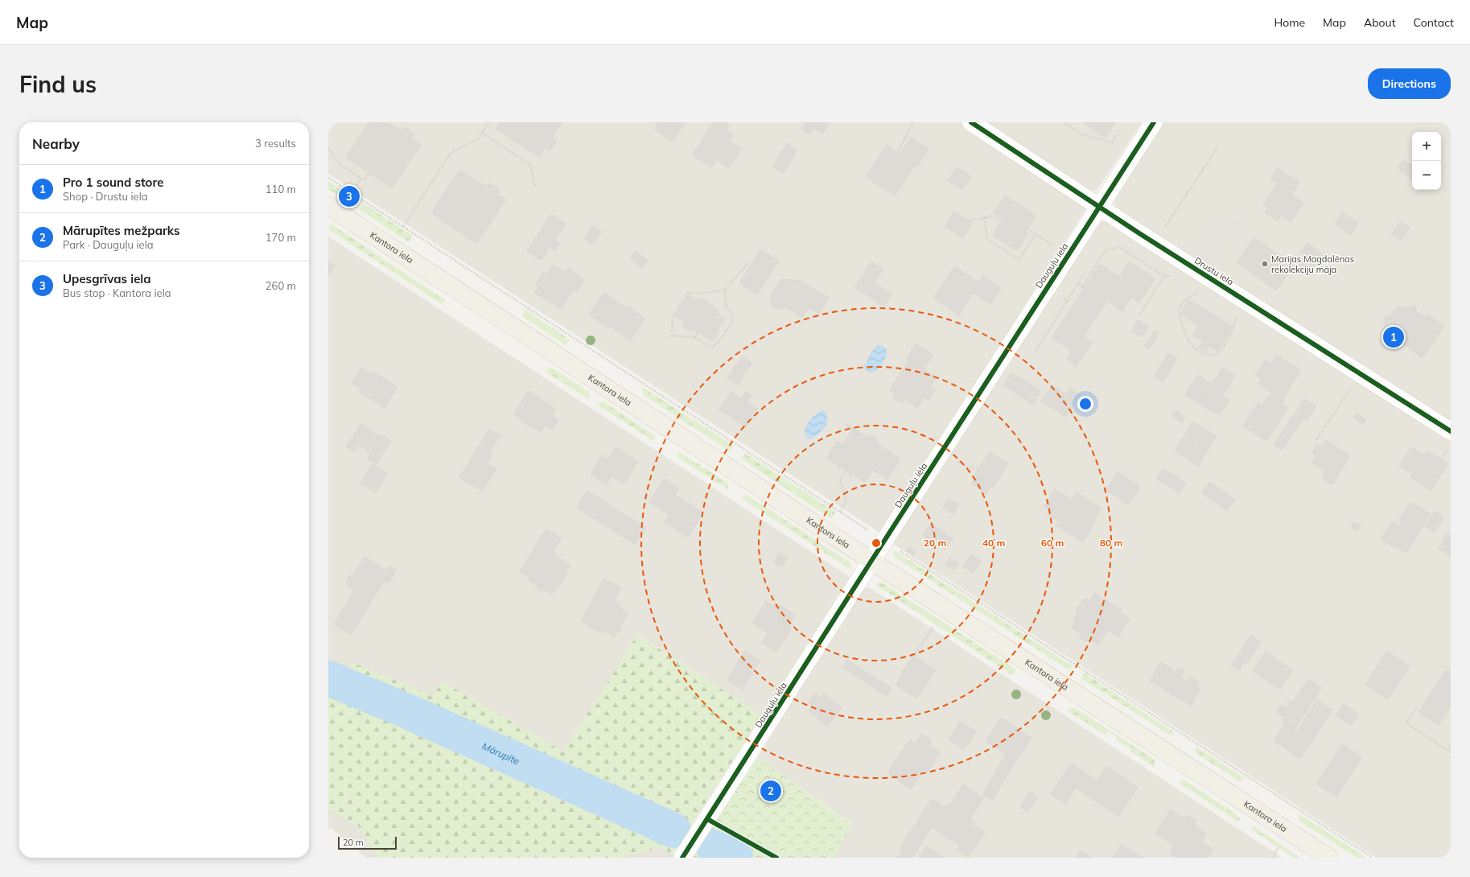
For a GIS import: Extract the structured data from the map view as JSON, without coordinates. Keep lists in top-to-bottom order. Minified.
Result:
{"streets":{"main road":["Kantora iela"],"street":["Dauguļu iela","Drustu iela"]},"crossings":[["Kantora iela","Dauguļu iela"],["Dauguļu iela","Drustu iela"]],"water":["Mārupīte"],"places":["Marijas Magdalēnas rekolekciju māja"],"scale_bar":"20 m","page":{"header":"Map","nav":["Home","Map","About","Contact"],"buttons":"Directions","title":"Find us","heading":["Nearby","3 results"],"map_buttons":["+","−"],"list":[{"mark":"1","name":"Pro 1 sound store","note":"Shop · Drustu iela","value":"110 m"},{"mark":"2","name":"Mārupītes mežparks","note":"Park · Dauguļu iela","value":"170 m"},{"mark":"3","name":"Upesgrīvas iela","note":"Bus stop · Kantora iela","value":"260 m"}],"pins":["3","1","2"],"scale":"20 m"},"rings":["20 m","40 m","60 m","80 m"]}
